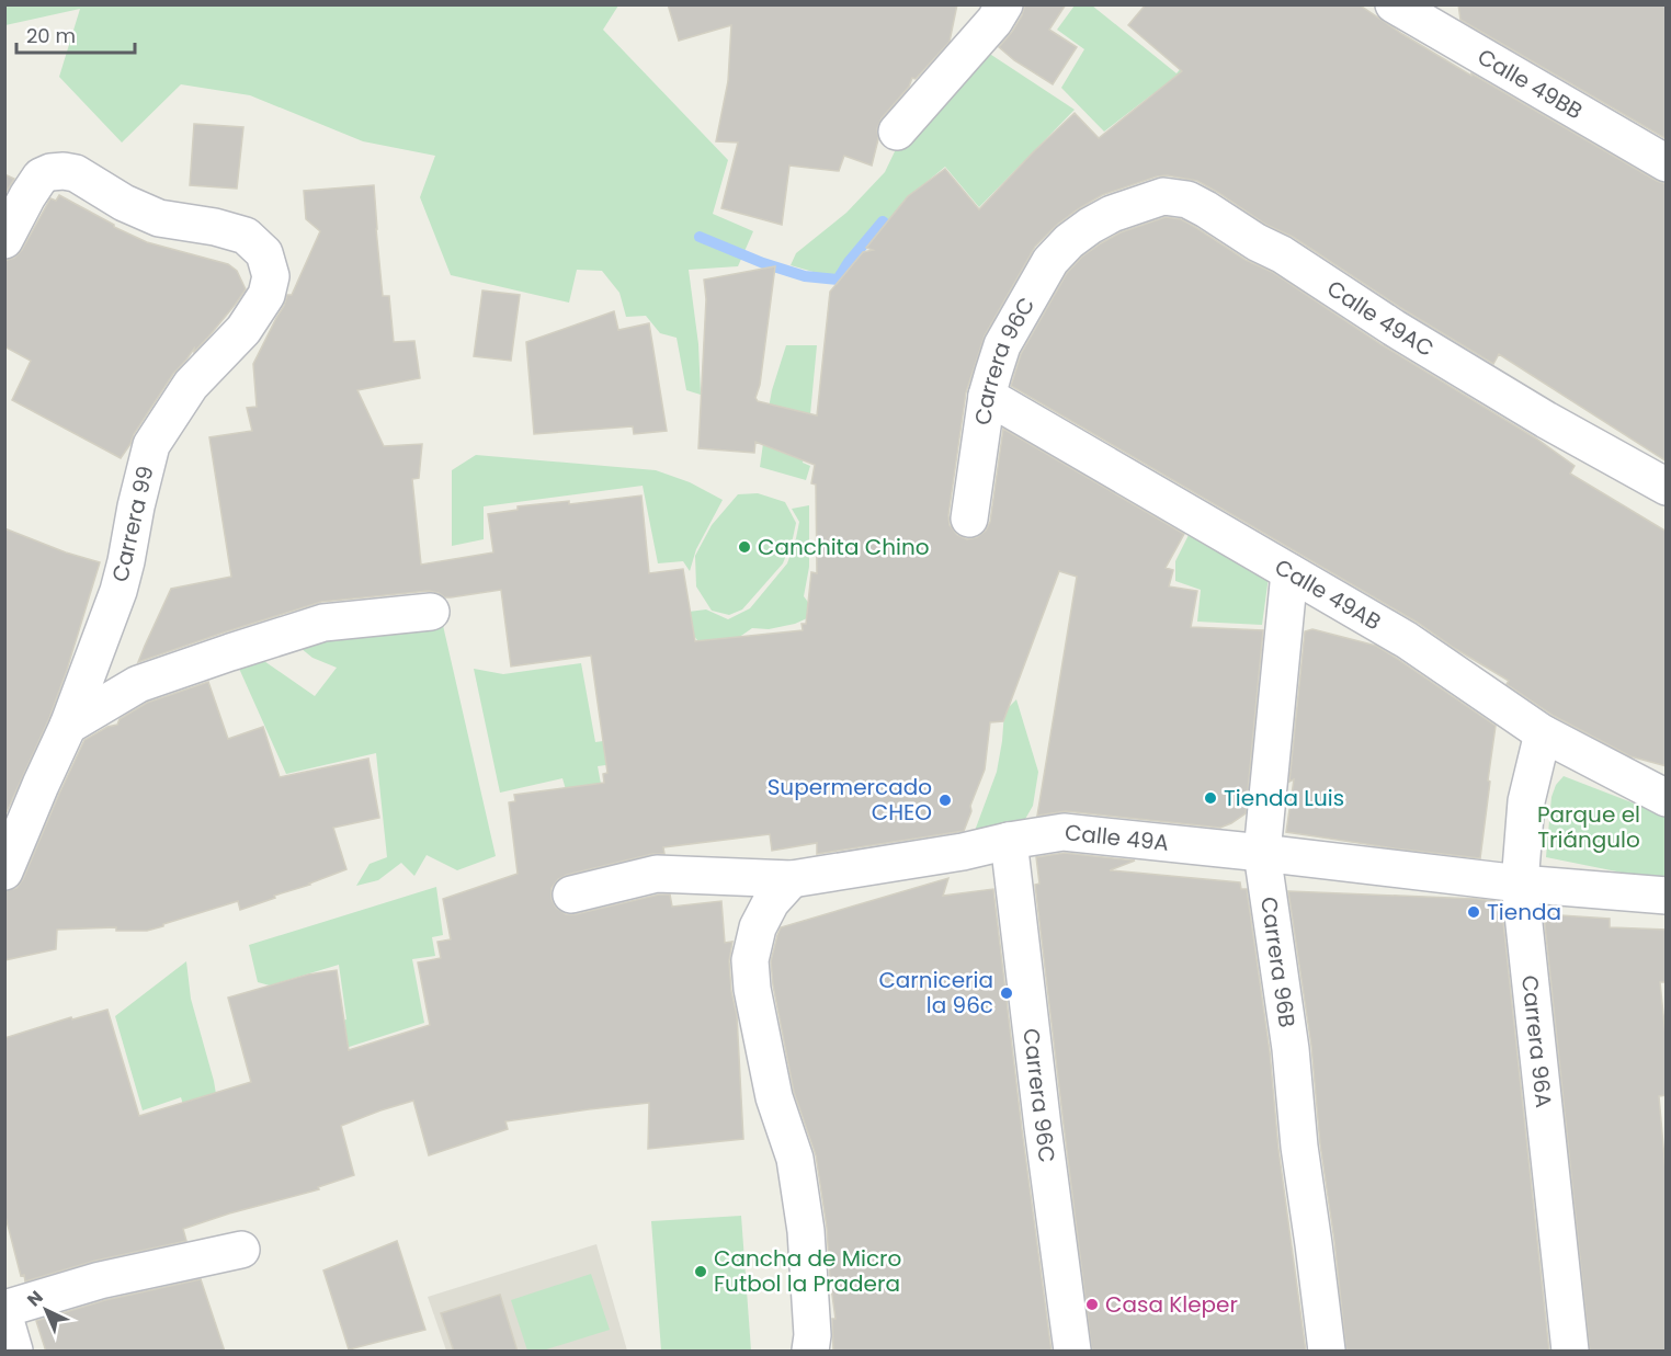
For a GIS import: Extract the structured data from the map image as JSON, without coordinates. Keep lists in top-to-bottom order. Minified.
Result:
{"streets":{"street":["Calle 49BB","Calle 49AC","Carrera 96C","Carrera 99","Calle 49AB","Calle 49A","Carrera 96B","Carrera 96A"]},"crossings":[["Calle 49AC","Carrera 96C"],["Carrera 96C","Calle 49AB"],["Carrera 96C","Calle 49A"],["Calle 49AB","Carrera 96B"],["Calle 49AB","Carrera 96A"],["Calle 49A","Carrera 96B"],["Calle 49A","Carrera 96A"]],"parks":["Parque el Triángulo"],"places":["Canchita Chino","Tienda Luis","Supermercado CHEO","Tienda","Carniceria la 96c","Cancha de Micro Futbol la Pradera","Casa Kleper"],"scale_bar":"20 m","north":"top left"}
